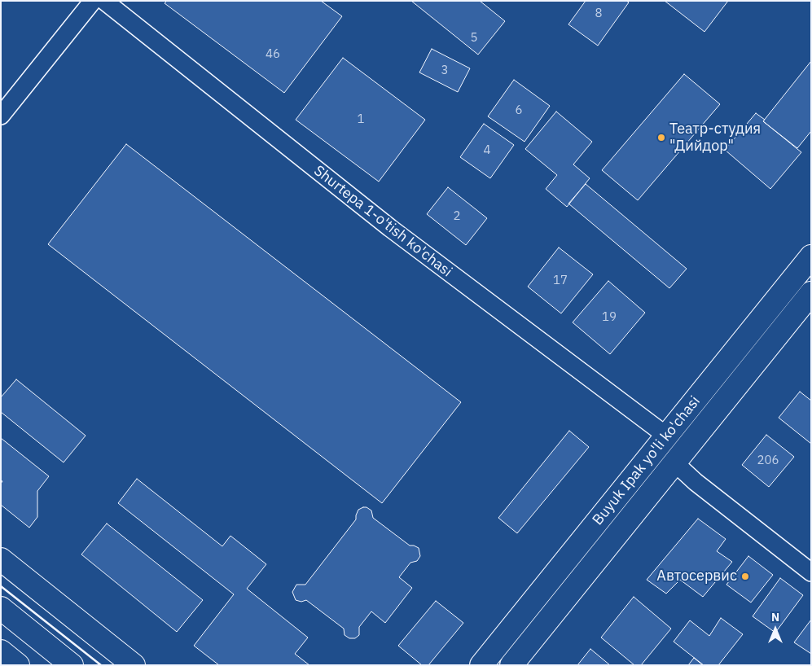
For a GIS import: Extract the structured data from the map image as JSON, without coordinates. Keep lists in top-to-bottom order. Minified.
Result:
{"streets":{"main road":["Buyuk Ipak yo'li ko'chasi"],"street":["Shurtepa 1-o'tish ko'chasi"]},"crossings":[["Shurtepa 1-o'tish ko'chasi","Buyuk Ipak yo'li ko'chasi"]],"places":["Театр-студия \"Дийдор\"","Автосервис"],"house_numbers":["8","5","46","3","6","1","4","2","17","19","206"],"north":"top"}
